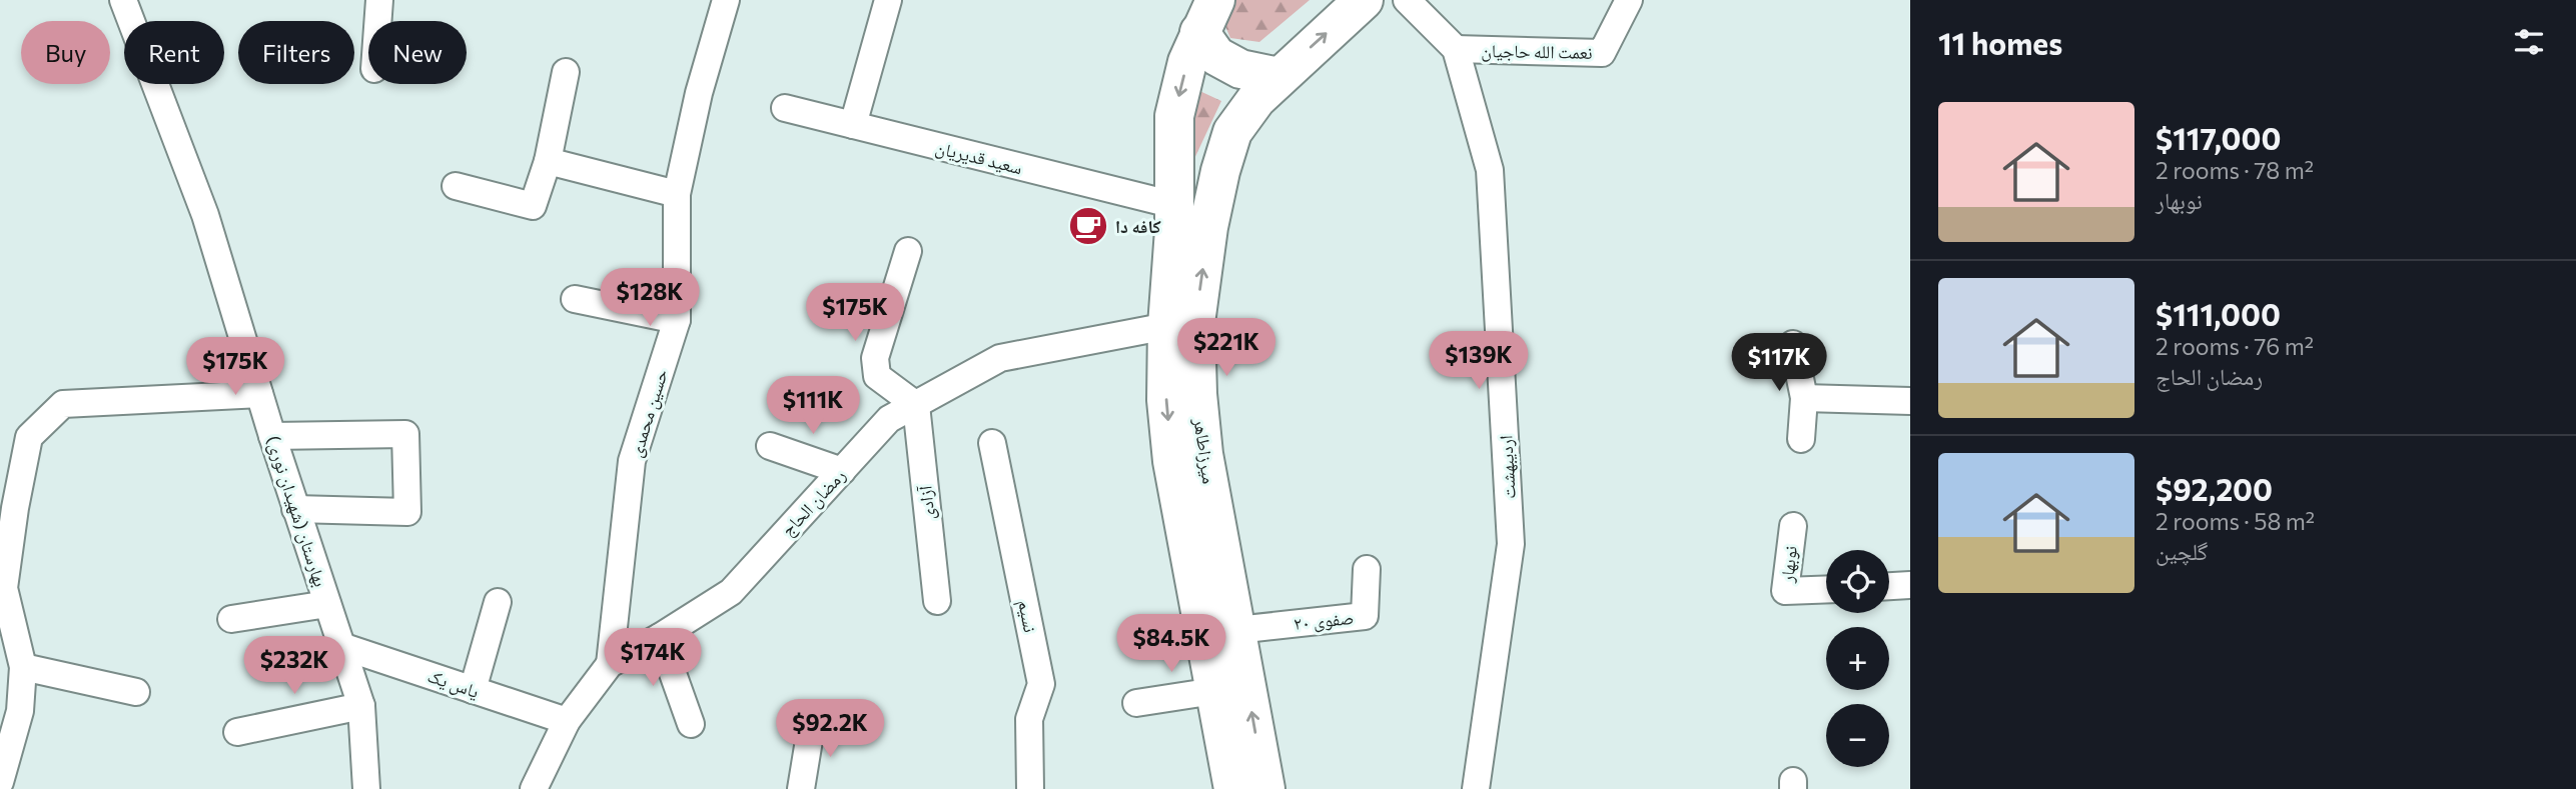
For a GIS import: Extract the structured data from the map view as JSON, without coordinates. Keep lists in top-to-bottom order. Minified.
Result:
{"streets":{"main road":["میرزاطاهر"],"street":["نعمت الله حاجیان","سعید قدیریان","حسین محمدی","اردیبهشت","رمضان الحاج","آزادی","بهارستان (شهیدان نوری)","نوبهار","نسیم","صفوی ۲۰","یاس یک"]},"crossings":[["نعمت الله حاجیان","اردیبهشت"],["سعید قدیریان","میرزاطاهر"],["حسین محمدی","رمضان الحاج"],["میرزاطاهر","رمضان الحاج"],["میرزاطاهر","صفوی ۲۰"],["رمضان الحاج","آزادی"],["رمضان الحاج","یاس یک"],["بهارستان (شهیدان نوری)","یاس یک"]],"places":{"cafe":["کافه دا"]},"page":{"heading":"11 homes","chip":["Buy","Rent","Filters","New"],"list":[{"name":"$117,000","note":"2 rooms · 78 m² · نوبهار"},{"name":"$111,000","note":"2 rooms · 76 m² · رمضان الحاج"},{"name":"$92,200","note":"2 rooms · 58 m² · گلچین"}],"price":["$128K","$175K","$221K","$139K","$117K","$175K","$111K","$84.5K","$174K","$232K","$92.2K"],"map_buttons":["+","−"]}}
